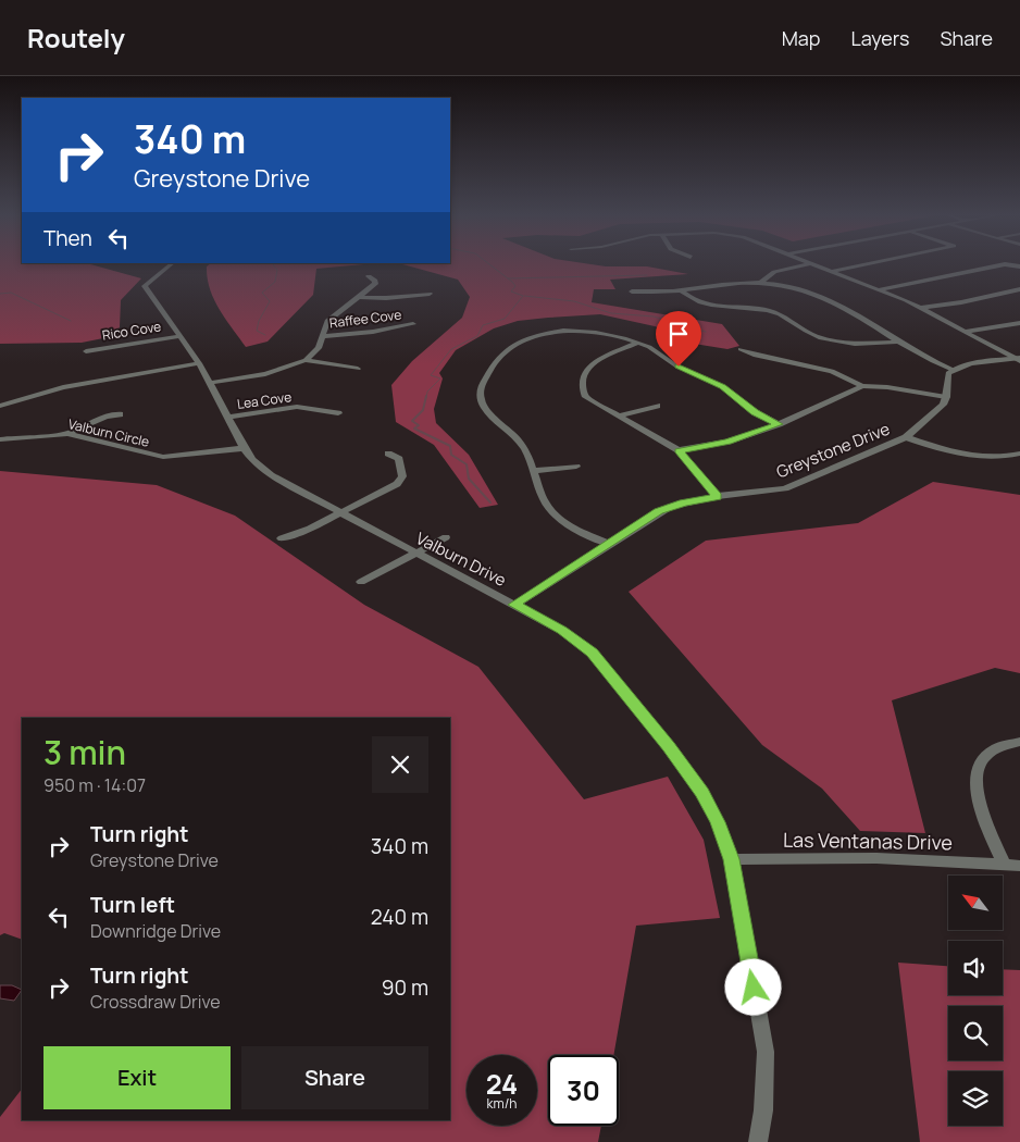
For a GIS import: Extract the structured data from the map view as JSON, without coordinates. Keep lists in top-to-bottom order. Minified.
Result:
{"streets":{"street":["Raffee Cove","Rico Cove","Lea Cove","Valburn Circle","Greystone Drive","Valburn Drive","Las Ventanas Drive"]},"crossings":[["Rico Cove","Valburn Drive"],["Lea Cove","Valburn Drive"],["Valburn Circle","Valburn Drive"],["Greystone Drive","Valburn Drive"],["Valburn Drive","Las Ventanas Drive"]],"north":"top left","page":{"header":"Routely","nav":["Map","Layers","Share"],"turn":["340 m","Greystone Drive"],"then":"Then","heading":["3 min","950 m · 14:07"],"list":[{"name":"Turn right","note":"Greystone Drive","value":"340 m"},{"name":"Turn left","note":"Downridge Drive","value":"240 m"},{"name":"Turn right","note":"Crossdraw Drive","value":"90 m"}],"buttons":["Exit","Share"],"speed":"24 km/h","limit":"30"}}
